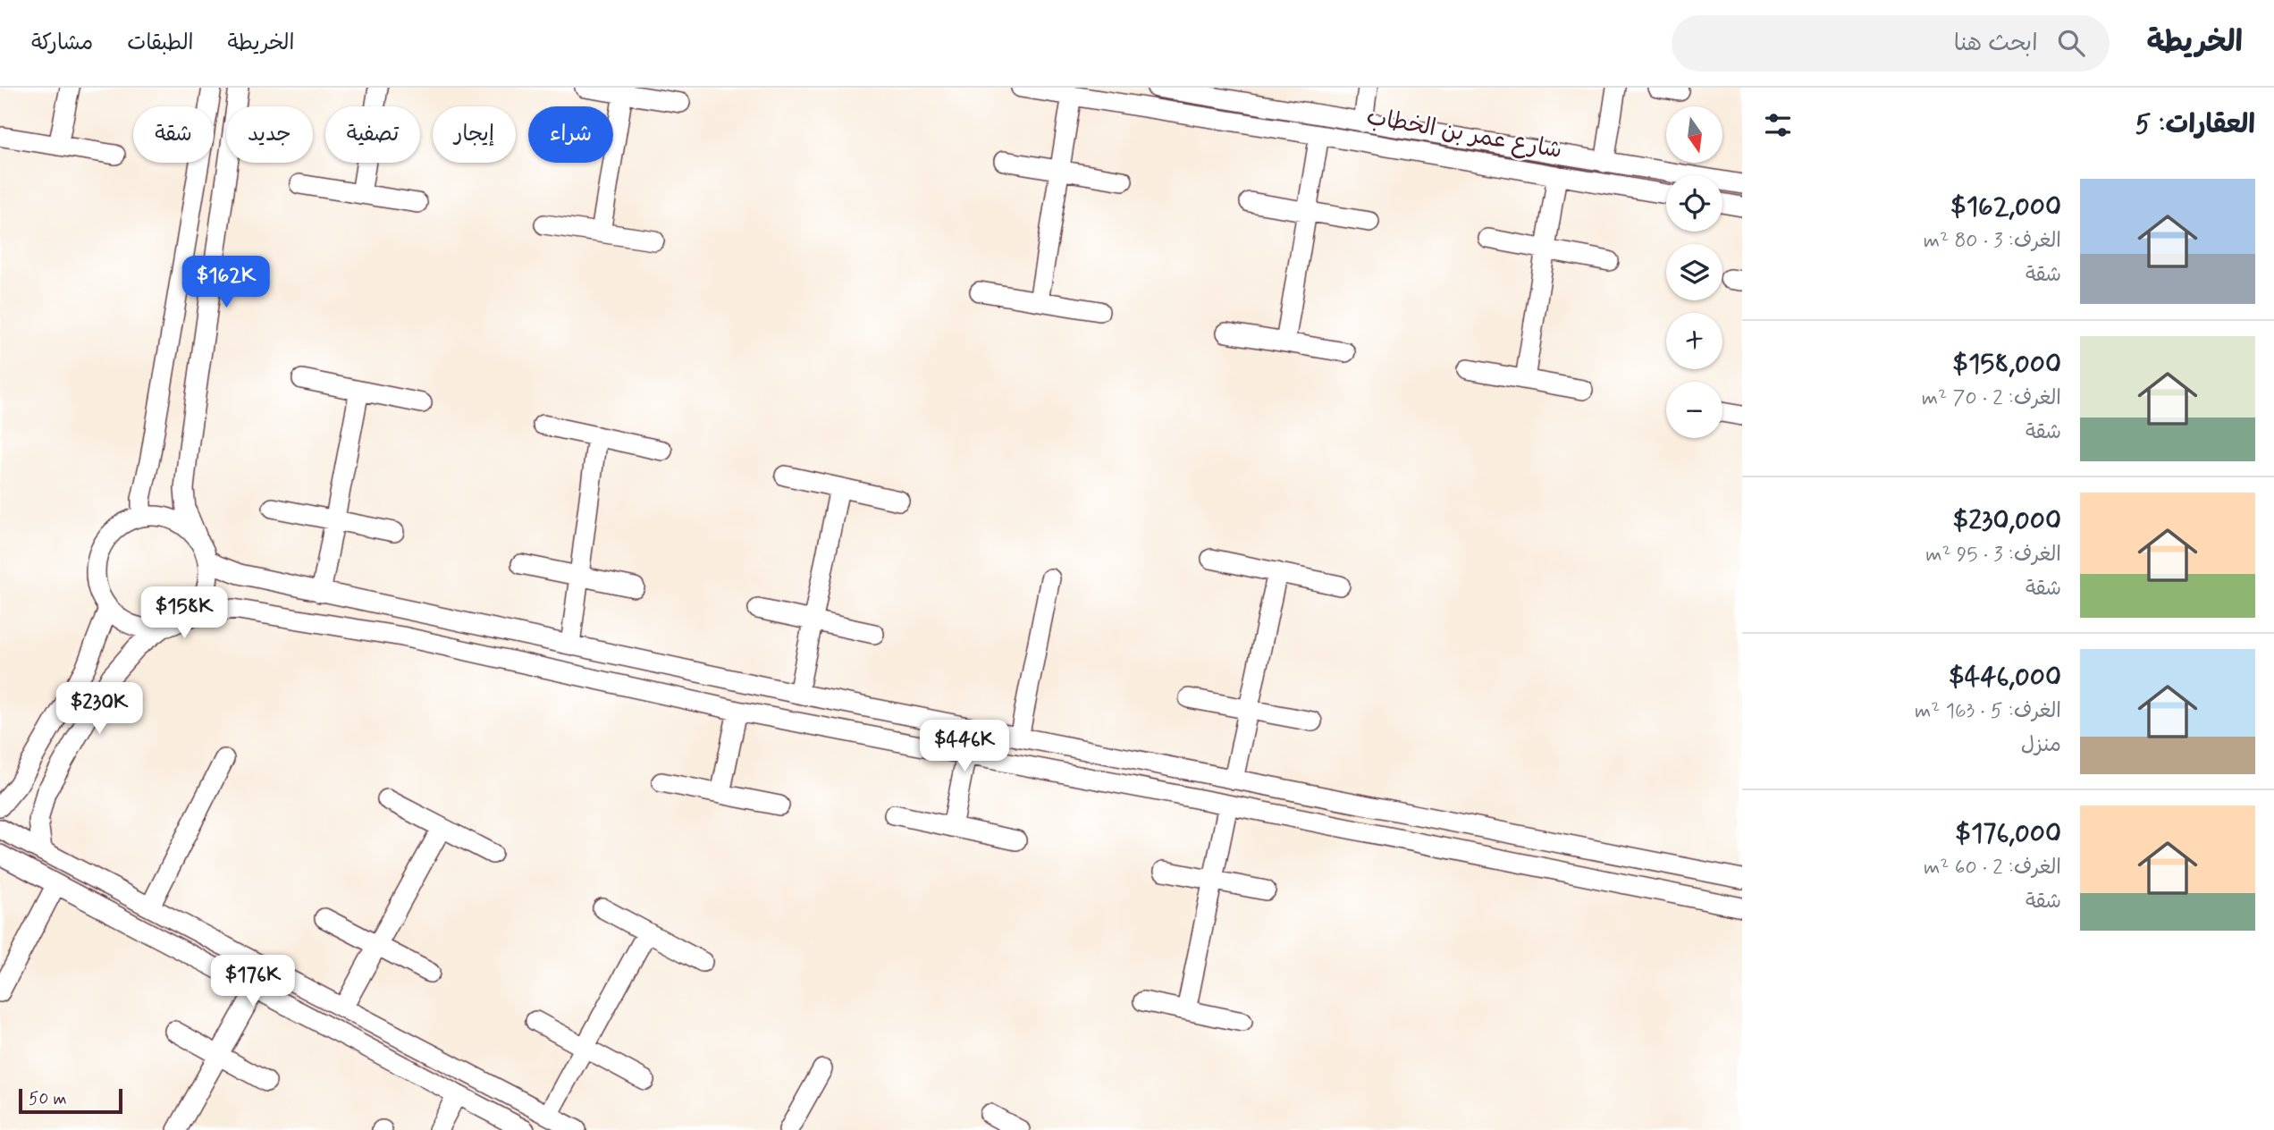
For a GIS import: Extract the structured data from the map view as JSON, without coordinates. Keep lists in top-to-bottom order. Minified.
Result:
{"streets":{"street":["شارع عمر بن الخطاب"]},"scale_bar":"50 m","north":"bottom","page":{"header":"الخريطة","search":"ابحث هنا","nav":["الخريطة","الطبقات","مشاركة"],"heading":"العقارات: 5","map_buttons":["+","−"],"chip":["شراء","إيجار","تصفية","جديد","شقة"],"list":[{"name":"$162,000","note":"الغرف: 3 · 80 m² · شقة"},{"name":"$158,000","note":"الغرف: 2 · 70 m² · شقة"},{"name":"$230,000","note":"الغرف: 3 · 95 m² · شقة"},{"name":"$446,000","note":"الغرف: 5 · 163 m² · منزل"},{"name":"$176,000","note":"الغرف: 2 · 60 m² · شقة"}],"price":["$162K","$158K","$230K","$446K","$176K"],"scale":"50 m"}}
